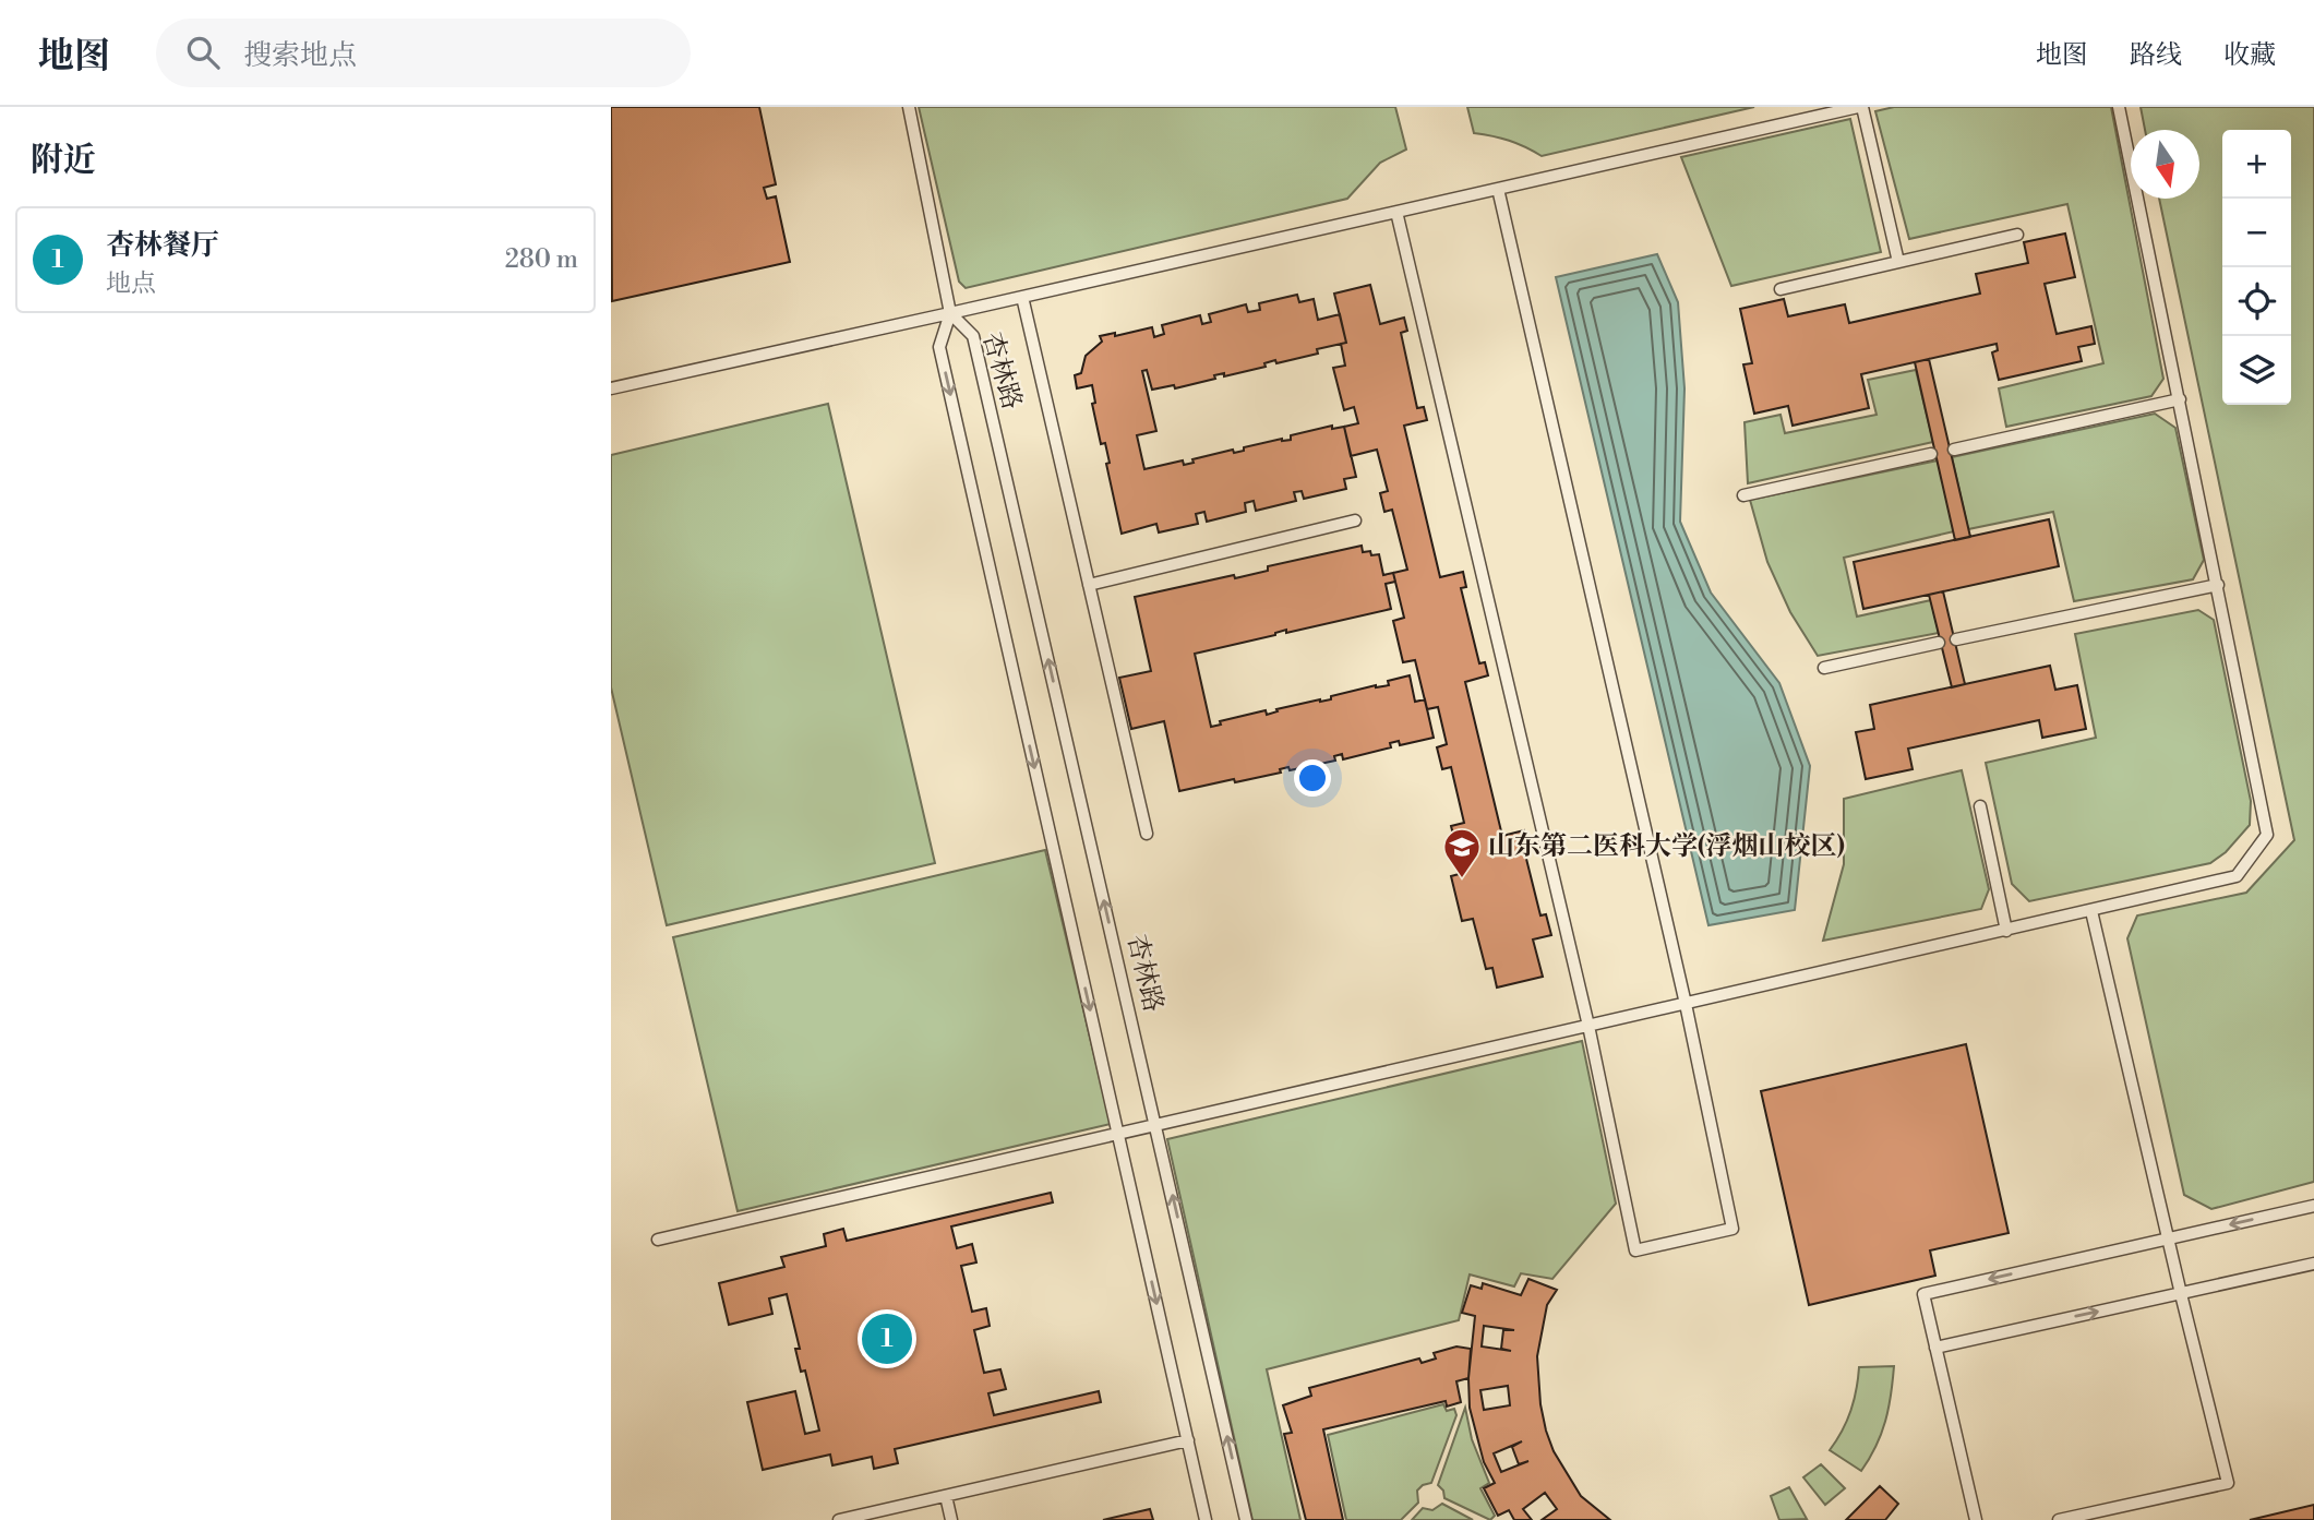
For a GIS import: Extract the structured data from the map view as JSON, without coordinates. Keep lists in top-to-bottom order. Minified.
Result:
{"streets":{"lane":["杏林路"]},"places":{"school or university":["山东第二医科大学(浮烟山校区)"]},"north":"bottom","page":{"header":"地图","search":"搜索地点","nav":["地图","路线","收藏"],"heading":"附近","map_buttons":["+","−"],"list":[{"mark":"1","name":"杏林餐厅","note":"地点","value":"280 m"}],"pins":"1"}}
